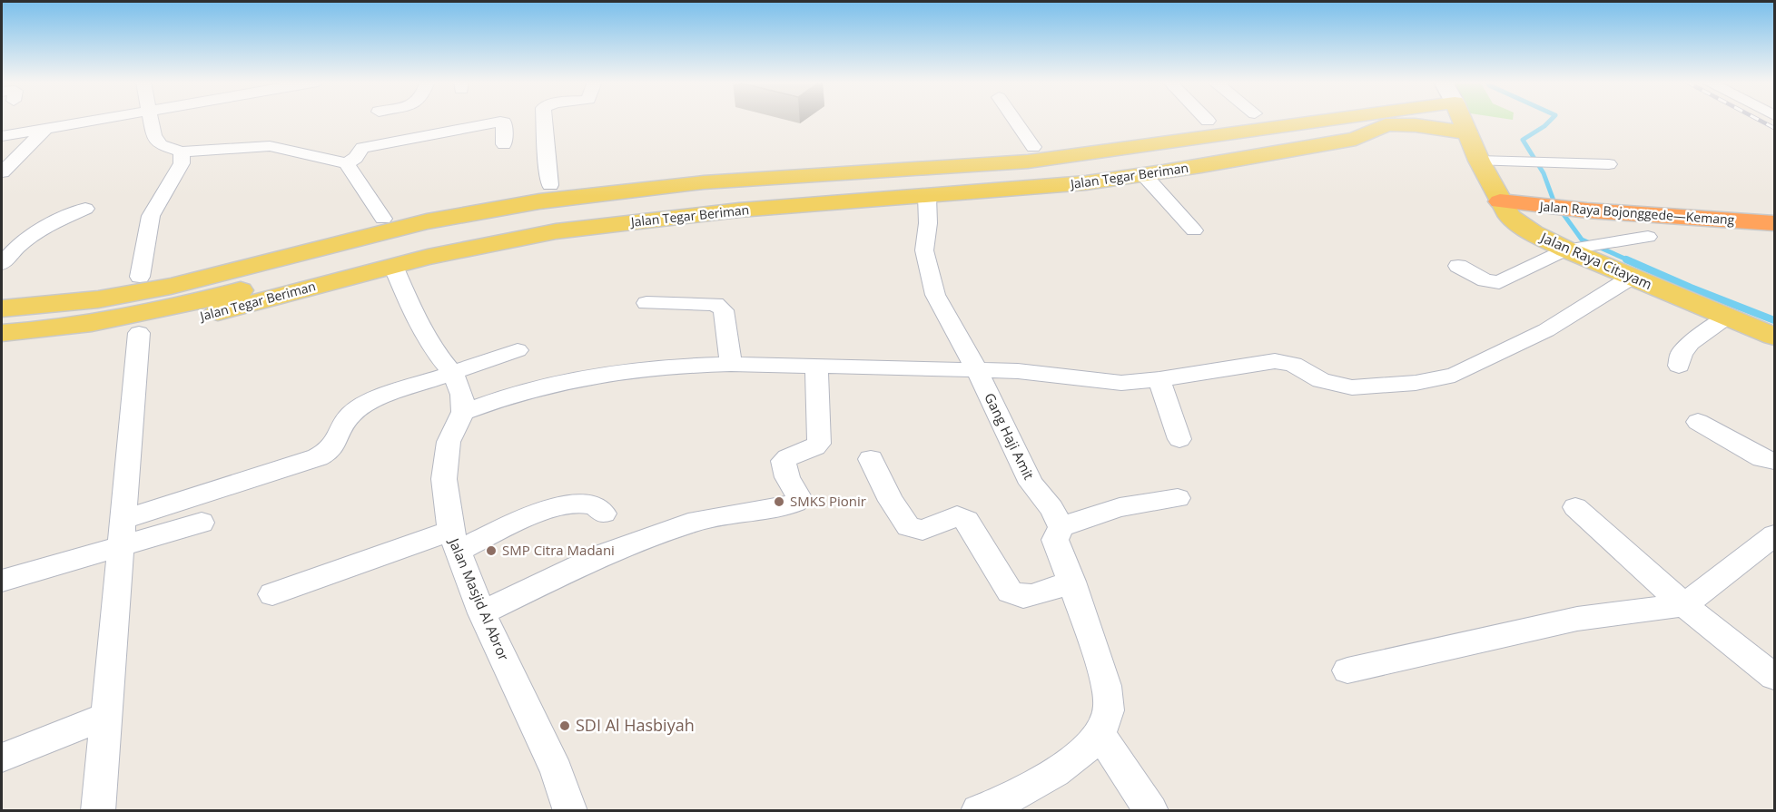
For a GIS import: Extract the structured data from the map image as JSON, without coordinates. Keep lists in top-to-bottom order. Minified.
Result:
{"streets":{"highway":["Jalan Raya Bojonggede—Kemang"],"main road":["Jalan Tegar Beriman","Jalan Raya Citayam"],"street":["Gang Haji Amit","Jalan Masjid Al Abror"]},"crossings":[["Jalan Tegar Beriman","Jalan Raya Citayam"],["Jalan Tegar Beriman","Gang Haji Amit"],["Jalan Raya Bojonggede—Kemang","Jalan Raya Citayam"]],"places":["SMKS Pionir","SMP Citra Madani","SDI Al Hasbiyah"]}
